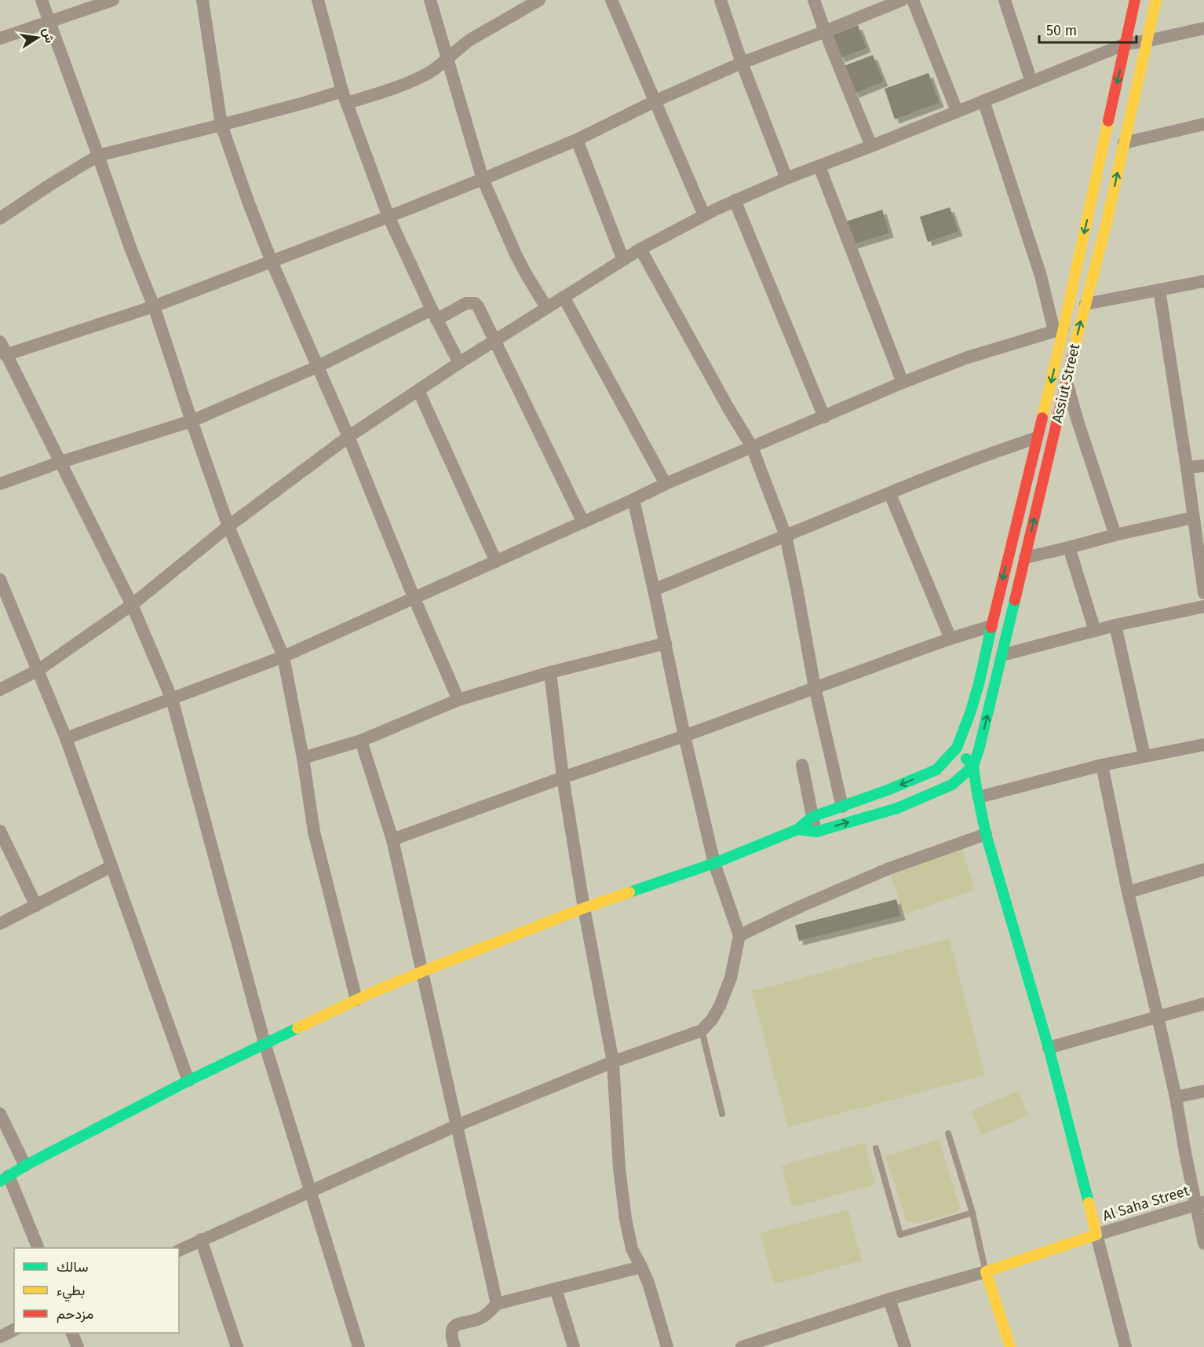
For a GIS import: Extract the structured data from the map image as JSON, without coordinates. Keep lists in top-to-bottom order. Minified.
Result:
{"streets":{"street":["Assiut Street","Al Saha Street"]},"legend":["سالك","بطيء","مزدحم"],"scale_bar":"50 m","north":"right"}
